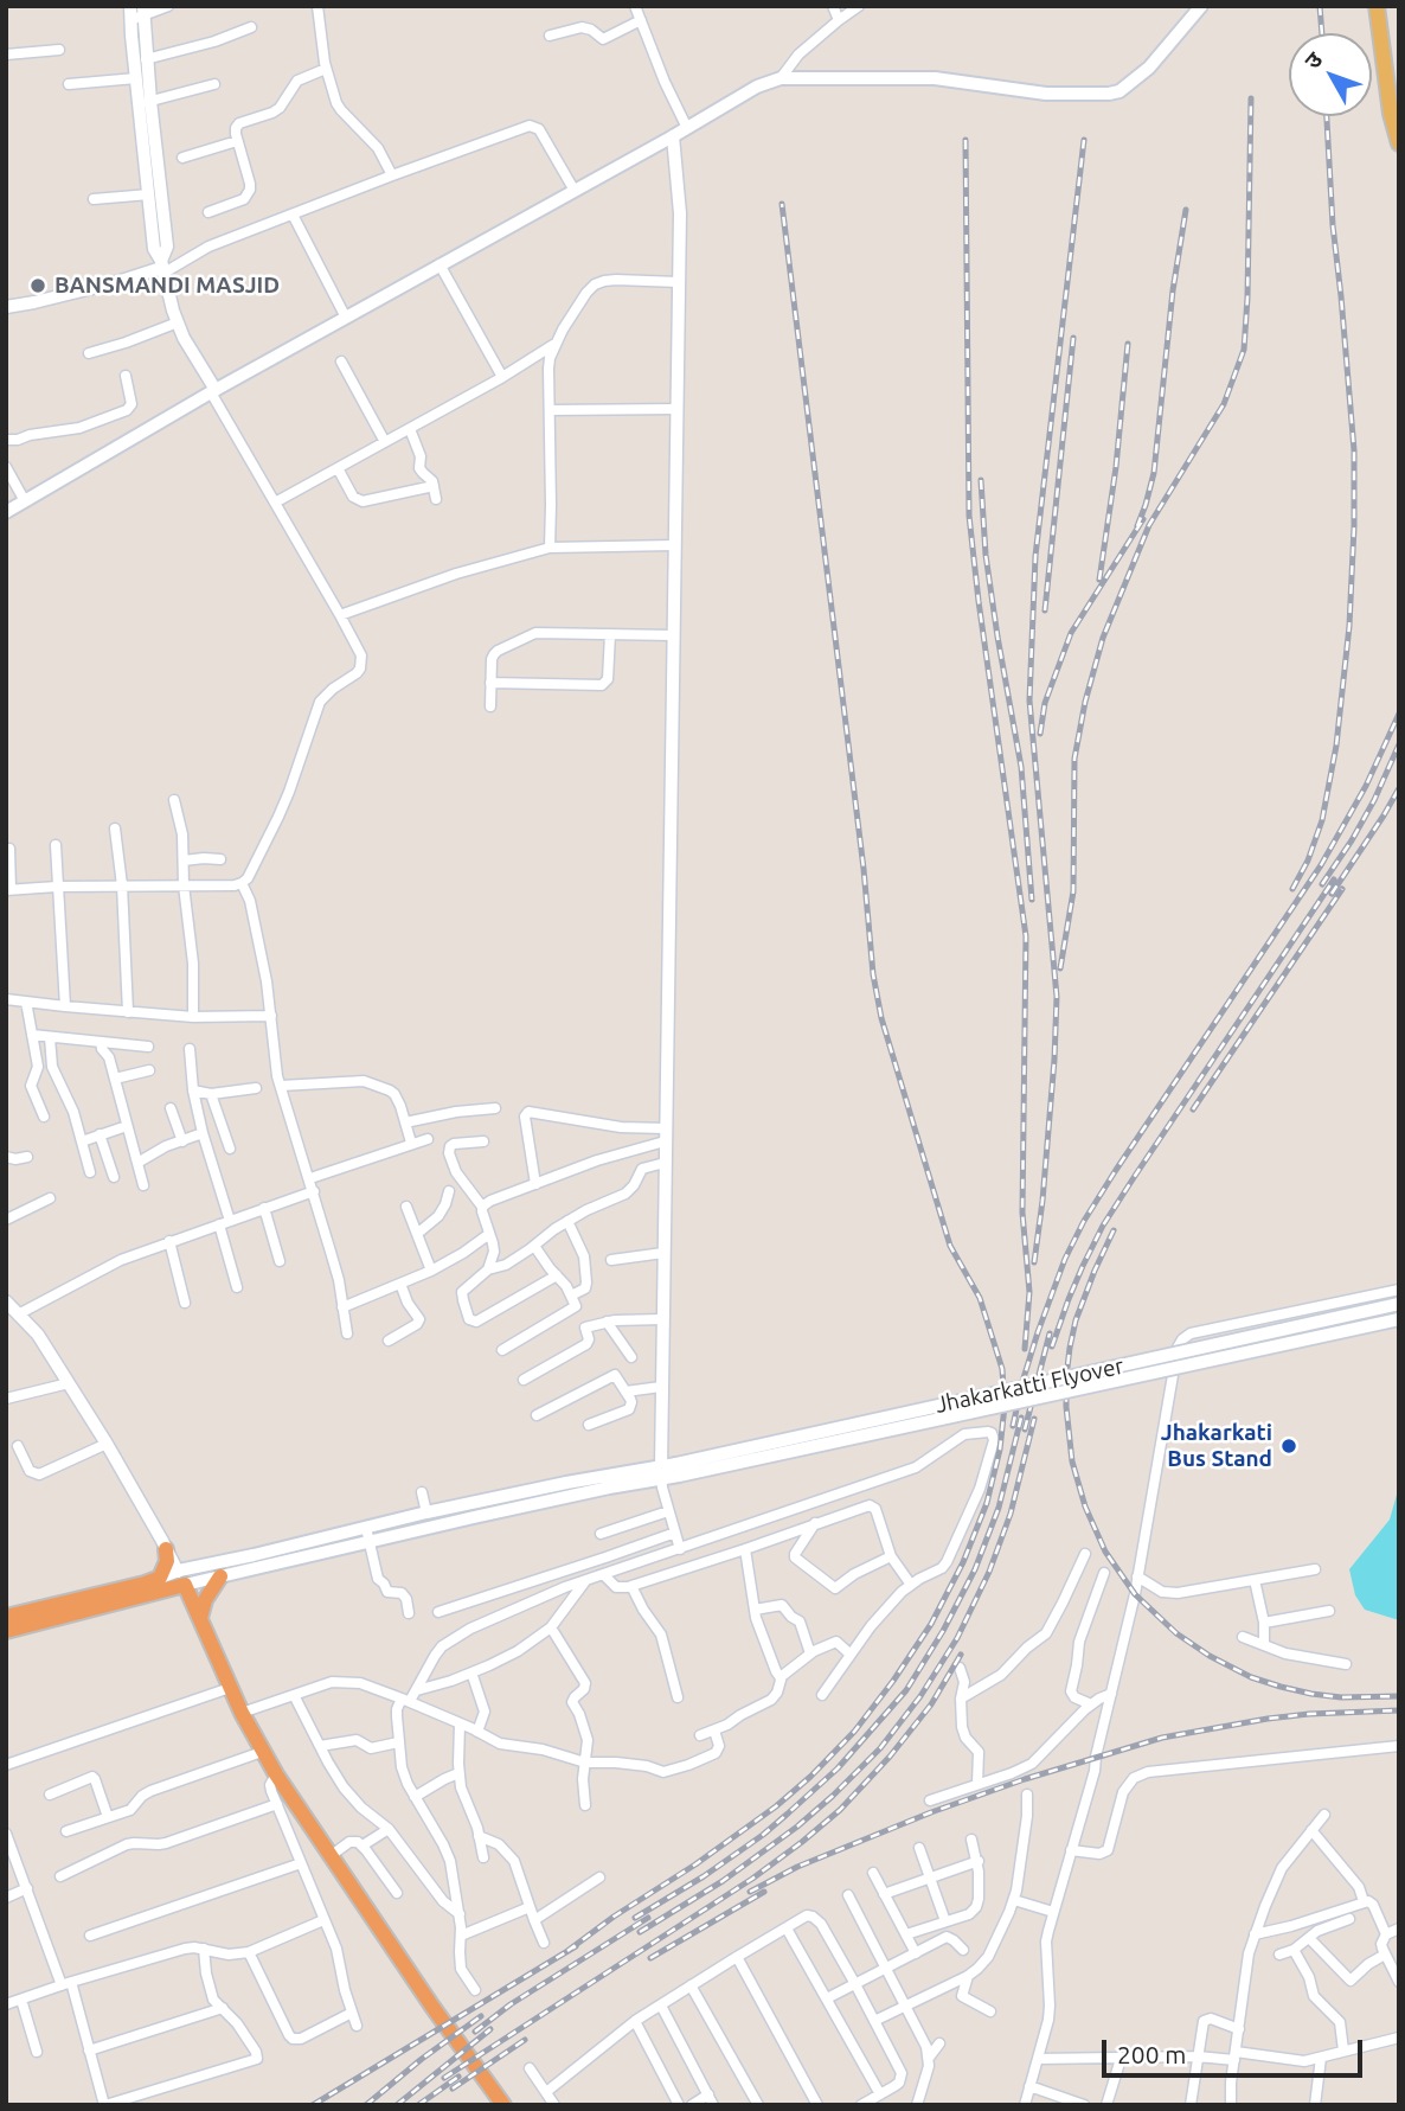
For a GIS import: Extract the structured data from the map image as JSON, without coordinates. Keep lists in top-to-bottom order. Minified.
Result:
{"streets":{"main road":["Jhakarkatti Flyover"]},"places":["BANSMANDI MASJID","Jhakarkati Bus Stand"],"scale_bar":"200 m","north":"top left"}
